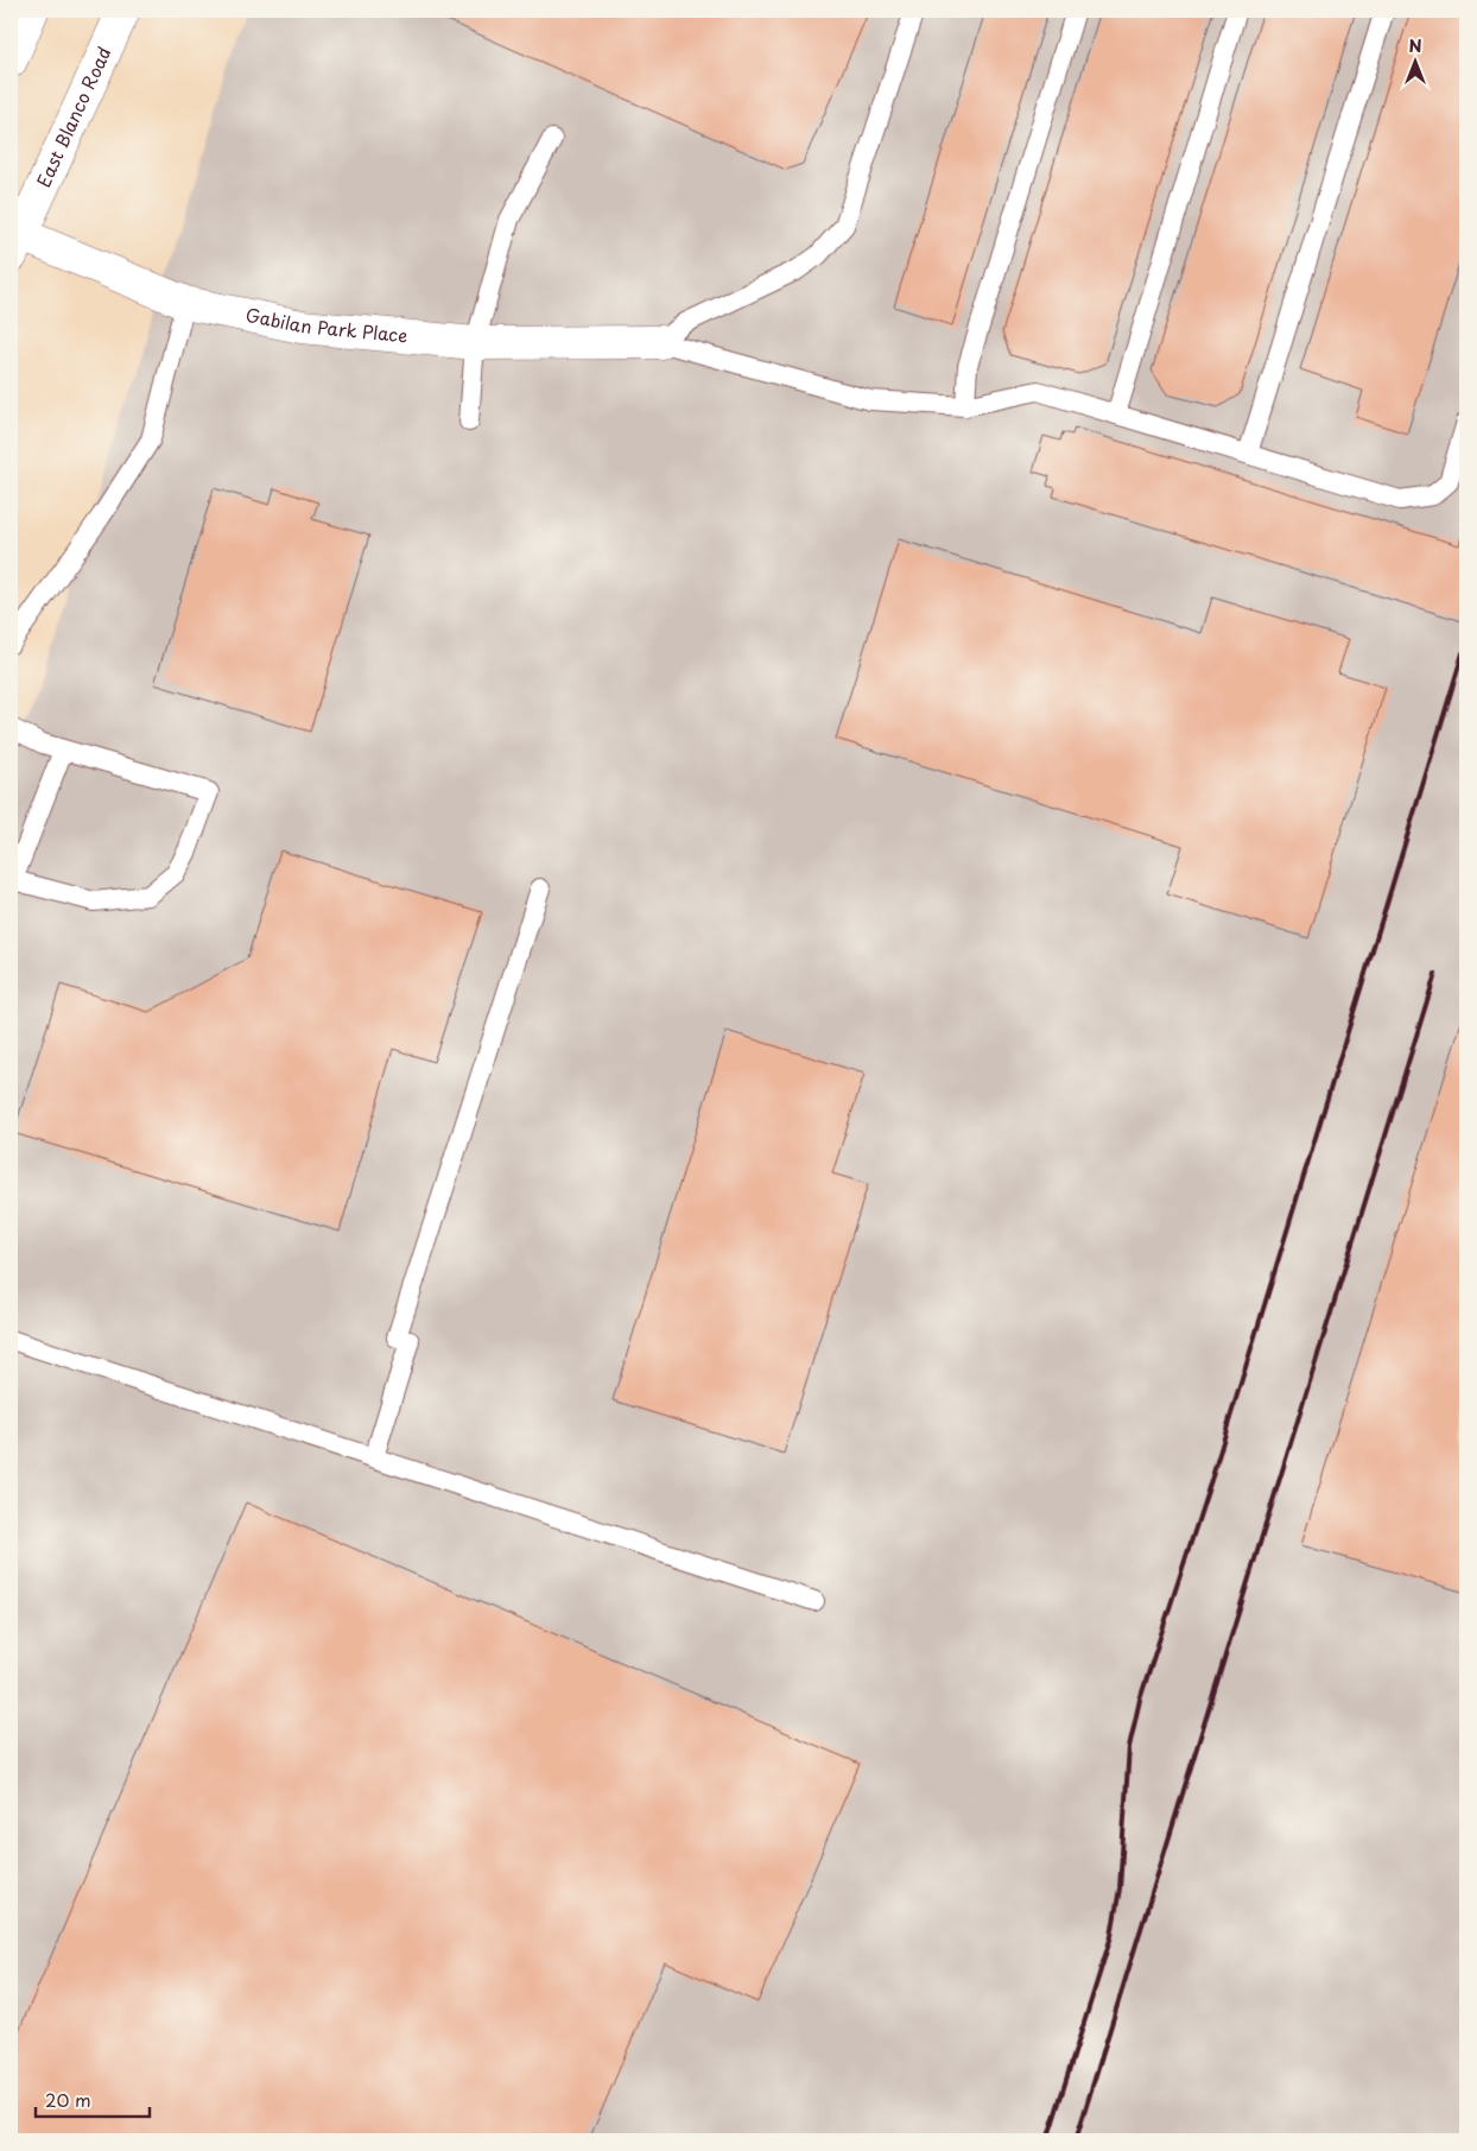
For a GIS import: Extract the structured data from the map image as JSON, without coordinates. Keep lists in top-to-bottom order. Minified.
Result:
{"streets":{"main road":["East Blanco Road","Gabilan Park Place"]},"crossings":[["East Blanco Road","Gabilan Park Place"]],"scale_bar":"20 m","north":"top"}
